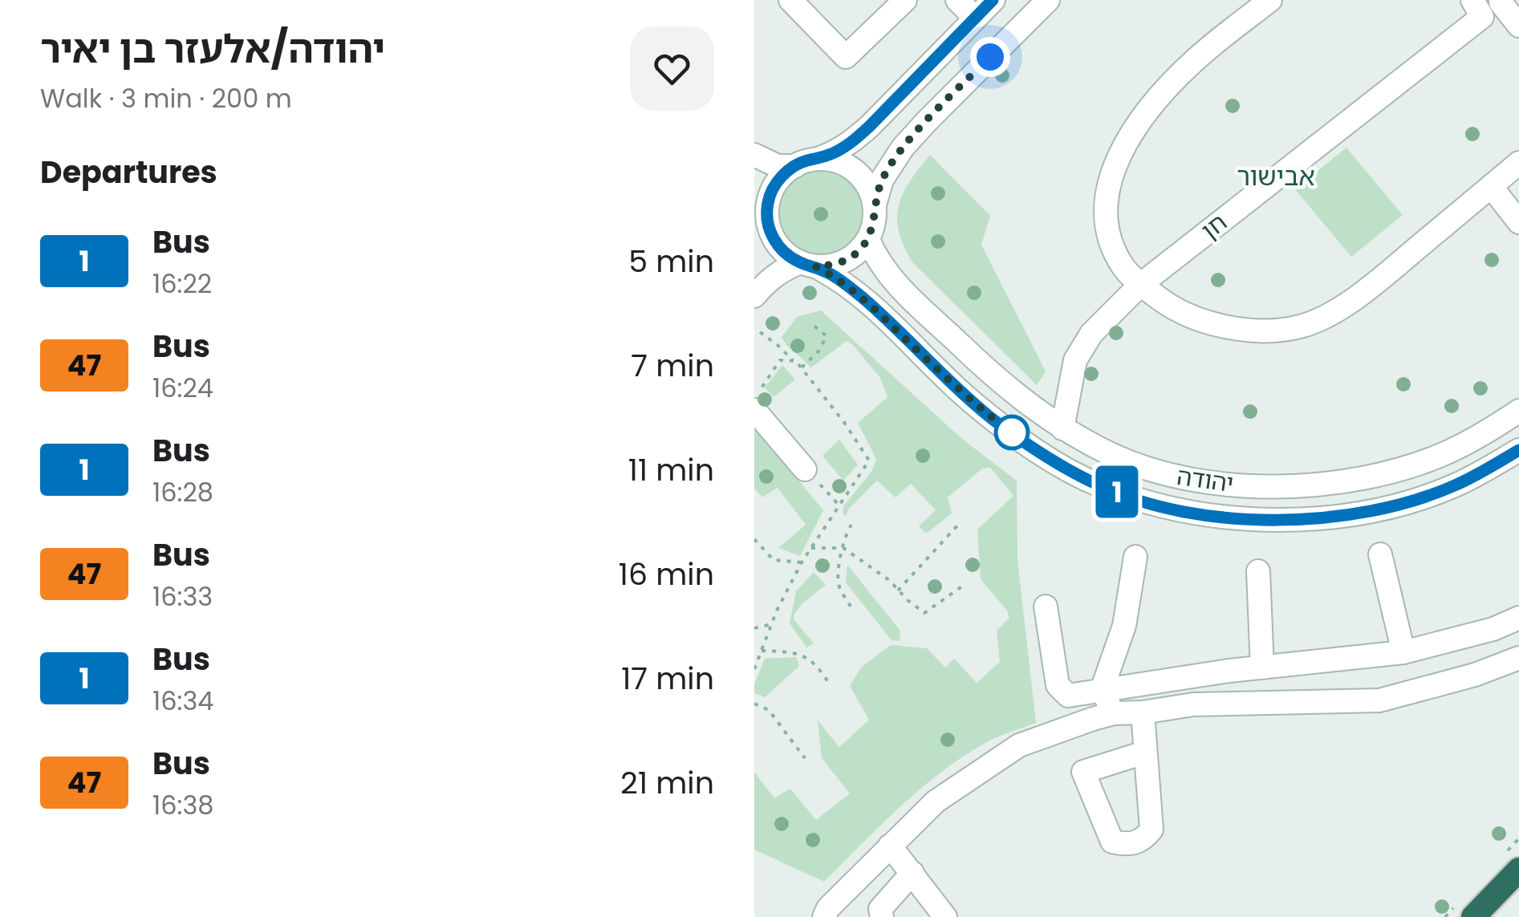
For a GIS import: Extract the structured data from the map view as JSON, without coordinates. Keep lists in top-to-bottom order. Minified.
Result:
{"streets":{"street":["חן","יהודה"]},"crossings":[["חן","יהודה"]],"districts":["אבישור"],"lines":["bus line 1"],"page":{"heading":[["יהודה/אלעזר בן יאיר","Walk · 3 min · 200 m"],"Departures"],"on_map":"1","list":[{"mark":"1","name":"Bus","note":"16:22","value":"5 min"},{"mark":"47","name":"Bus","note":"16:24","value":"7 min"},{"mark":"1","name":"Bus","note":"16:28","value":"11 min"},{"mark":"47","name":"Bus","note":"16:33","value":"16 min"},{"mark":"1","name":"Bus","note":"16:34","value":"17 min"},{"mark":"47","name":"Bus","note":"16:38","value":"21 min"}]}}
